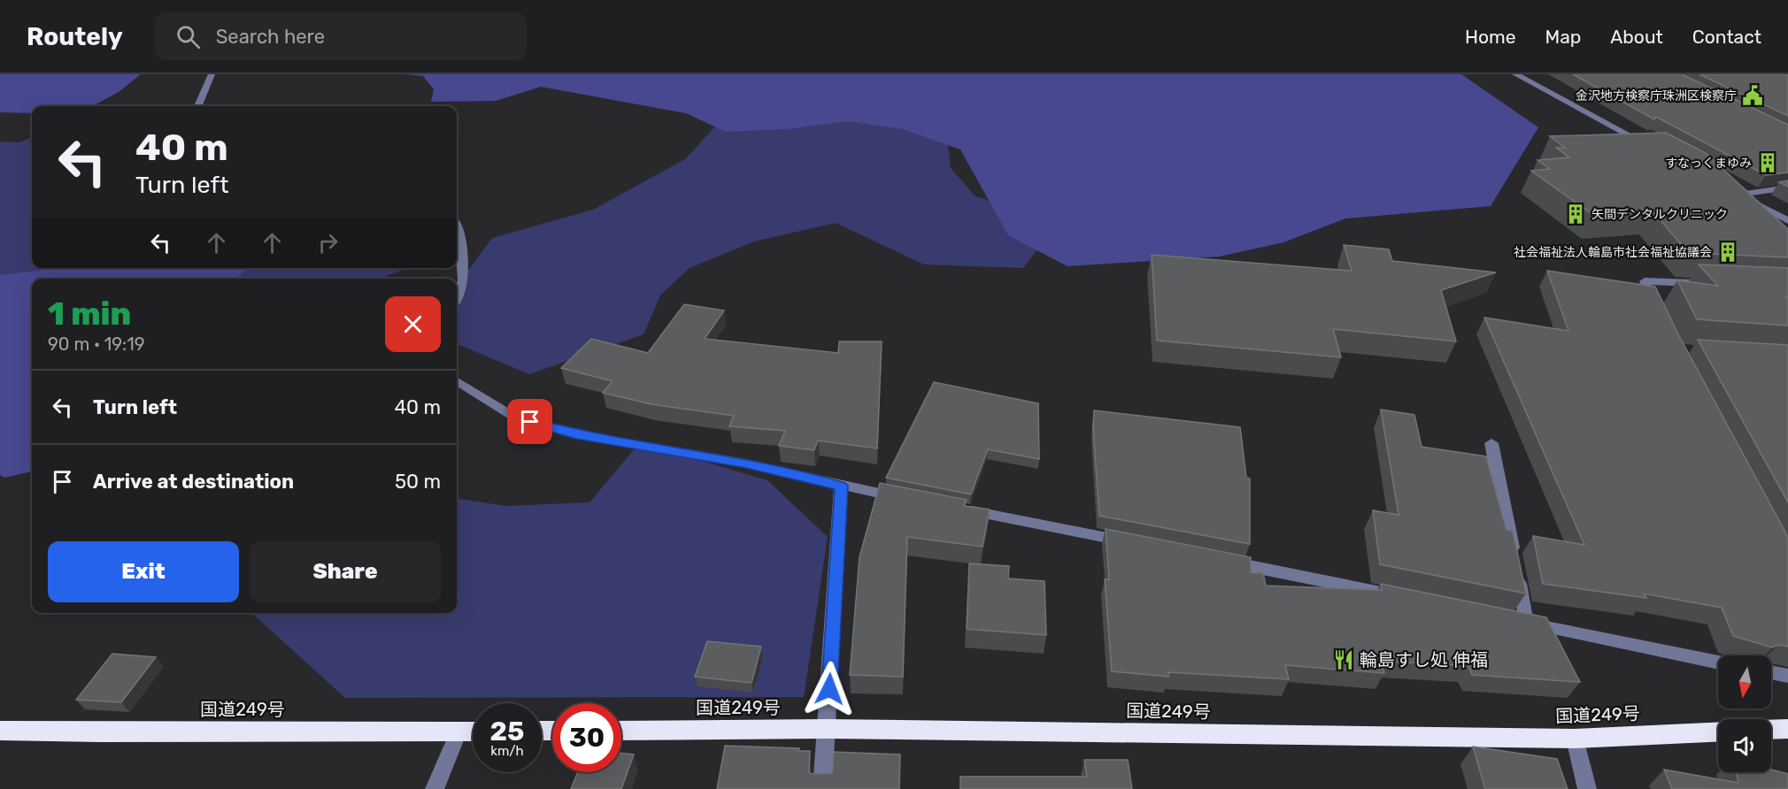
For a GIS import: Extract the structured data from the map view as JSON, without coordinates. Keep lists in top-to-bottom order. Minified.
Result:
{"streets":{"highway":["国道249号"]},"places":{"public building":["金沢地方検察庁珠洲区検察庁"],"building":["すなっくまゆみ","矢間デンタルクリニック","社会福祉法人輪島市社会福祉協議会"],"restaurant":["輪島すし処 伸福"]},"north":"bottom","page":{"header":"Routely","search":"Search here","nav":["Home","Map","About","Contact"],"turn":["40 m","Turn left"],"heading":["1 min","90 m · 19:19"],"list":[{"name":"Turn left","value":"40 m"},{"name":"Arrive at destination","value":"50 m"}],"buttons":["Exit","Share"],"speed":"25 km/h","limit":"30"}}
